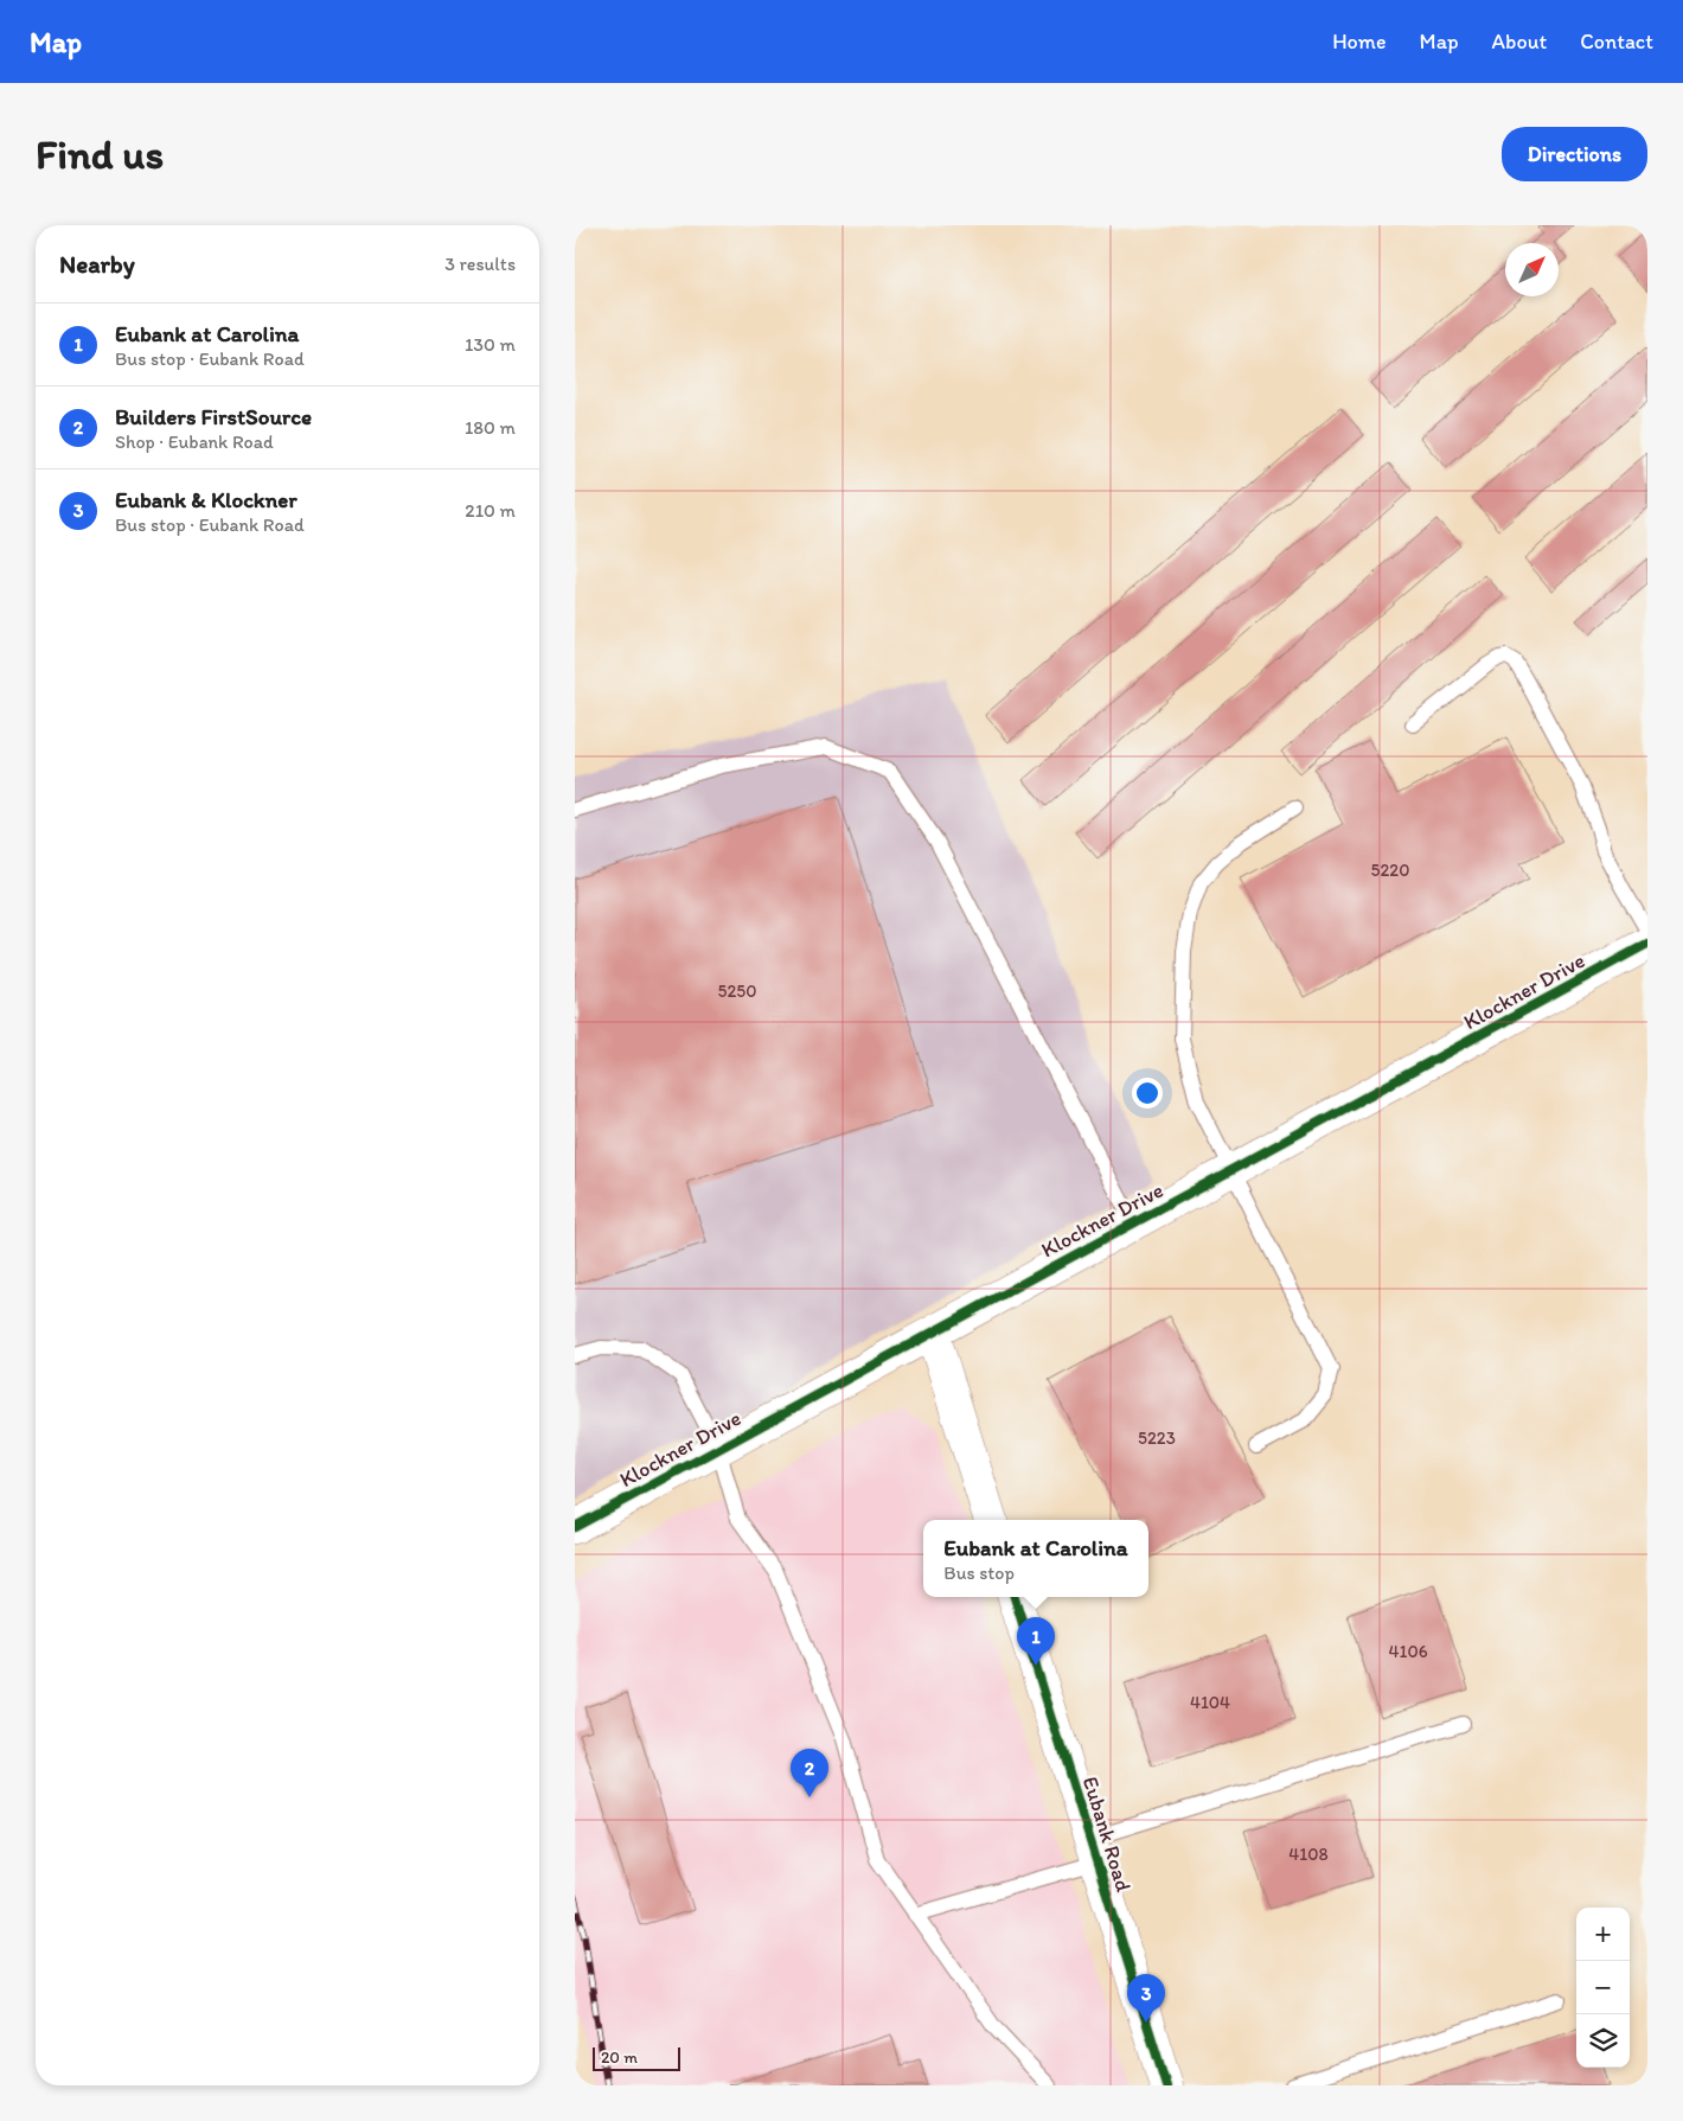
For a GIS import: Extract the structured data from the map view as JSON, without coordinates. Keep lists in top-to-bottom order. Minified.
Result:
{"streets":{"street":["Klockner Drive","Eubank Road"]},"house_numbers":["5220","5250","5223","4106","4104","4108"],"scale_bar":"20 m","north":"top right","page":{"header":"Map","nav":["Home","Map","About","Contact"],"buttons":"Directions","title":"Find us","heading":["Nearby","3 results"],"list":[{"mark":"1","name":"Eubank at Carolina","note":"Bus stop · Eubank Road","value":"130 m"},{"mark":"2","name":"Builders FirstSource","note":"Shop · Eubank Road","value":"180 m"},{"mark":"3","name":"Eubank & Klockner","note":"Bus stop · Eubank Road","value":"210 m"}],"popup":["Eubank at Carolina","Bus stop"],"pins":["1","2","3"],"map_buttons":["+","−"],"scale":"20 m"}}
